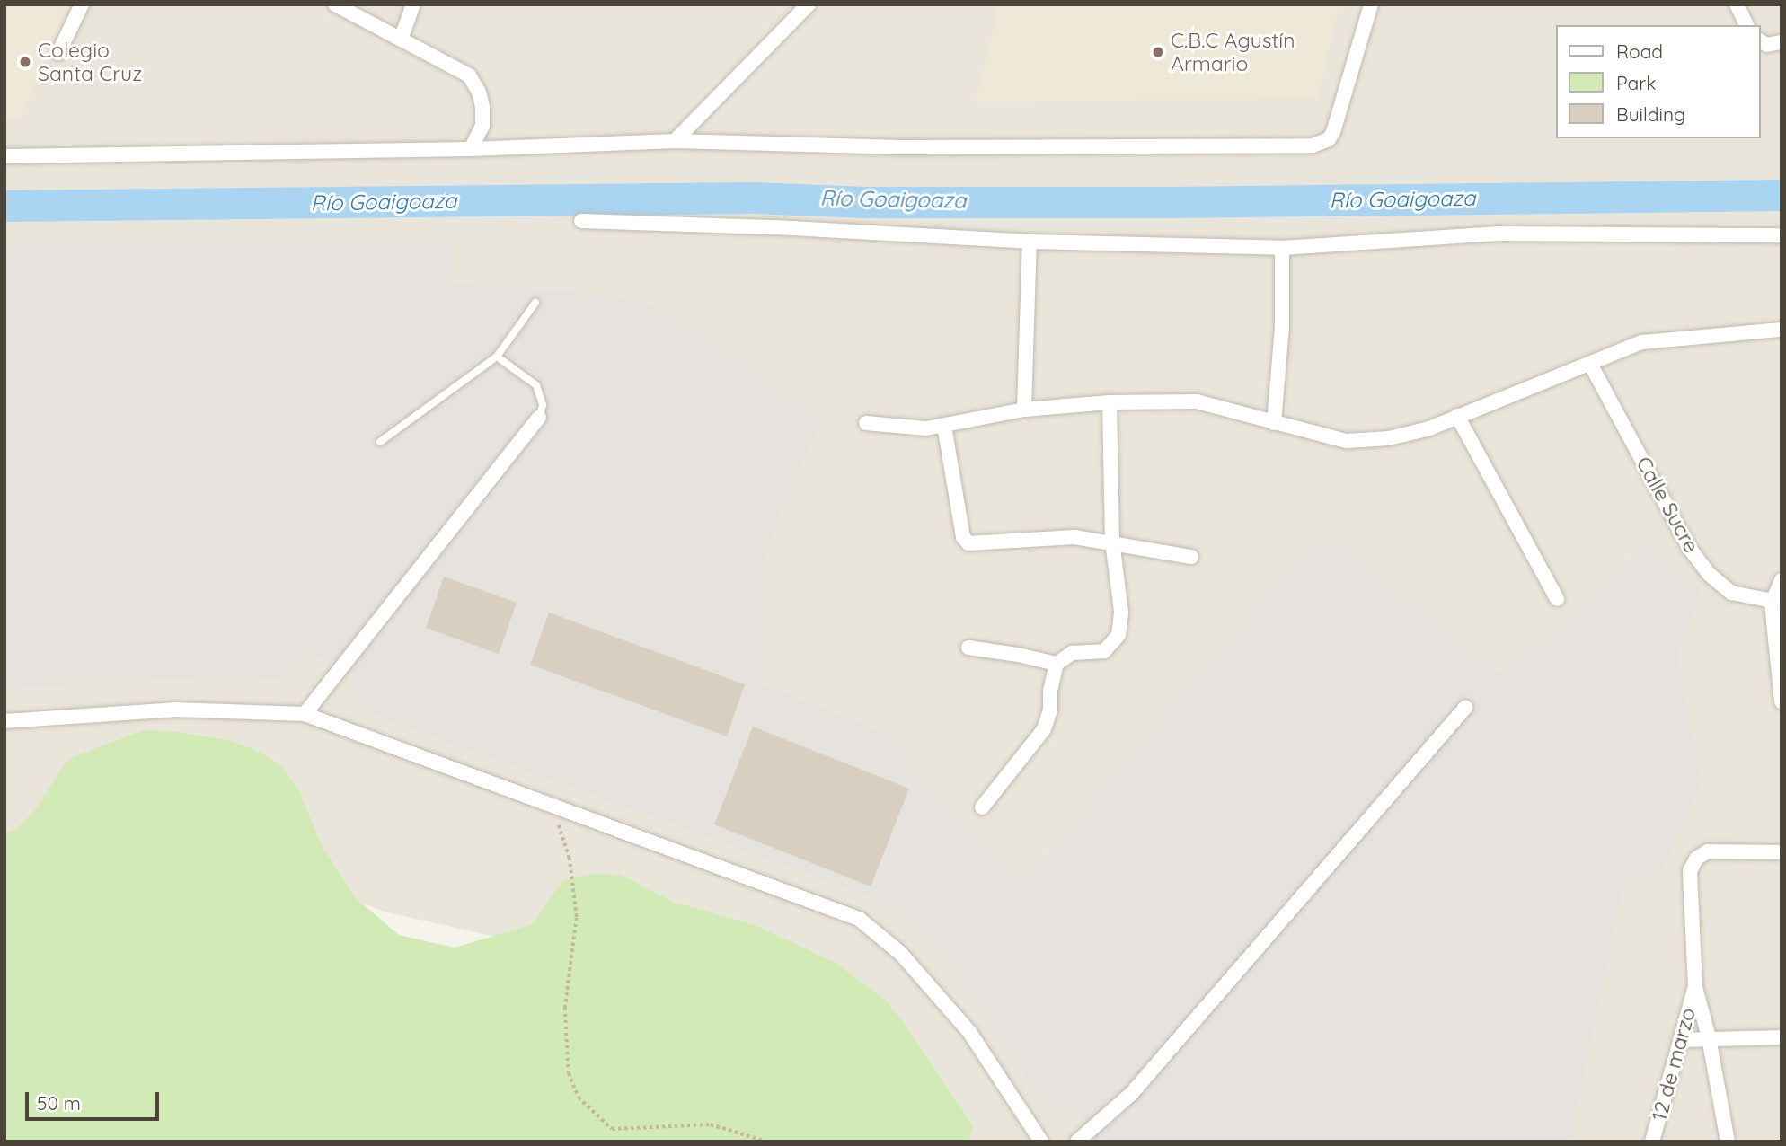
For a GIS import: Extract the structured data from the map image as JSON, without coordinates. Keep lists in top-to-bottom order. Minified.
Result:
{"streets":{"street":["Calle Sucre","12 de marzo"]},"water":["Río Goaigoaza"],"places":["C.B.C Agustín Armario","Colegio Santa Cruz"],"legend":["Road","Park","Building"],"scale_bar":"50 m"}
